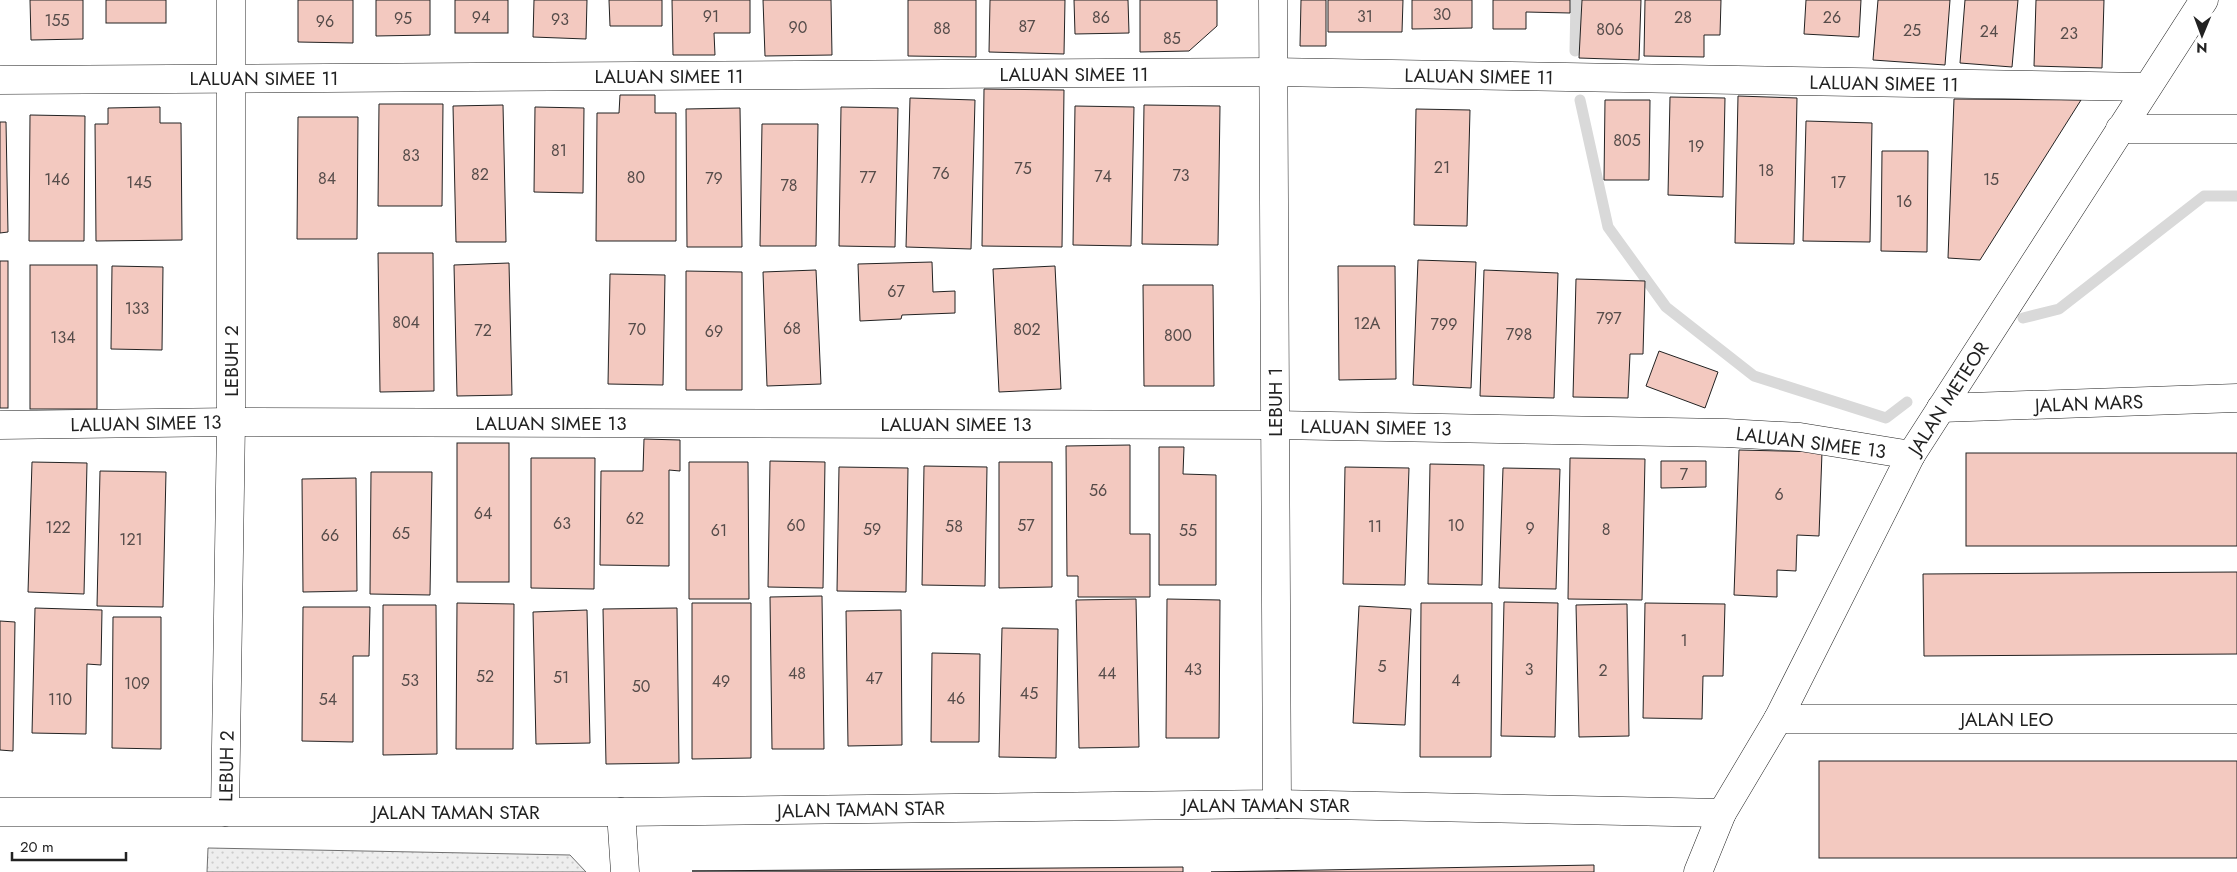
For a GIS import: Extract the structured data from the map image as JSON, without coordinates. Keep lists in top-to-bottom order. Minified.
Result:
{"streets":{"street":["LALUAN SIMEE 11","LEBUH 2","JALAN METEOR","LEBUH 1","JALAN MARS","LALUAN SIMEE 13","JALAN LEO","JALAN TAMAN STAR"]},"crossings":[["LALUAN SIMEE 11","LEBUH 2"],["LALUAN SIMEE 11","JALAN METEOR"],["LALUAN SIMEE 11","LEBUH 1"],["LEBUH 2","LALUAN SIMEE 13"],["LEBUH 2","JALAN TAMAN STAR"],["JALAN METEOR","JALAN MARS"],["JALAN METEOR","LALUAN SIMEE 13"],["JALAN METEOR","JALAN LEO"],["JALAN METEOR","JALAN TAMAN STAR"],["LEBUH 1","LALUAN SIMEE 13"],["LEBUH 1","JALAN TAMAN STAR"]],"house_numbers":["30","91","31","94","86","28","26","95","93","155","96","87","90","88","806","25","24","23","85","805","19","81","83","21","75","18","76","82","73","74","80","77","84","79","146","15","145","17","78","16","67","133","797","804","12A","799","68","70","802","72","69","798","800","134","7","56","6","64","62","63","60","57","10","58","11","122","9","59","8","61","55","65","66","121","1","5","43","3","2","48","44","52","51","47","53","4","49","109","50","45","46","110","54"],"scale_bar":"20 m","north":"bottom"}
